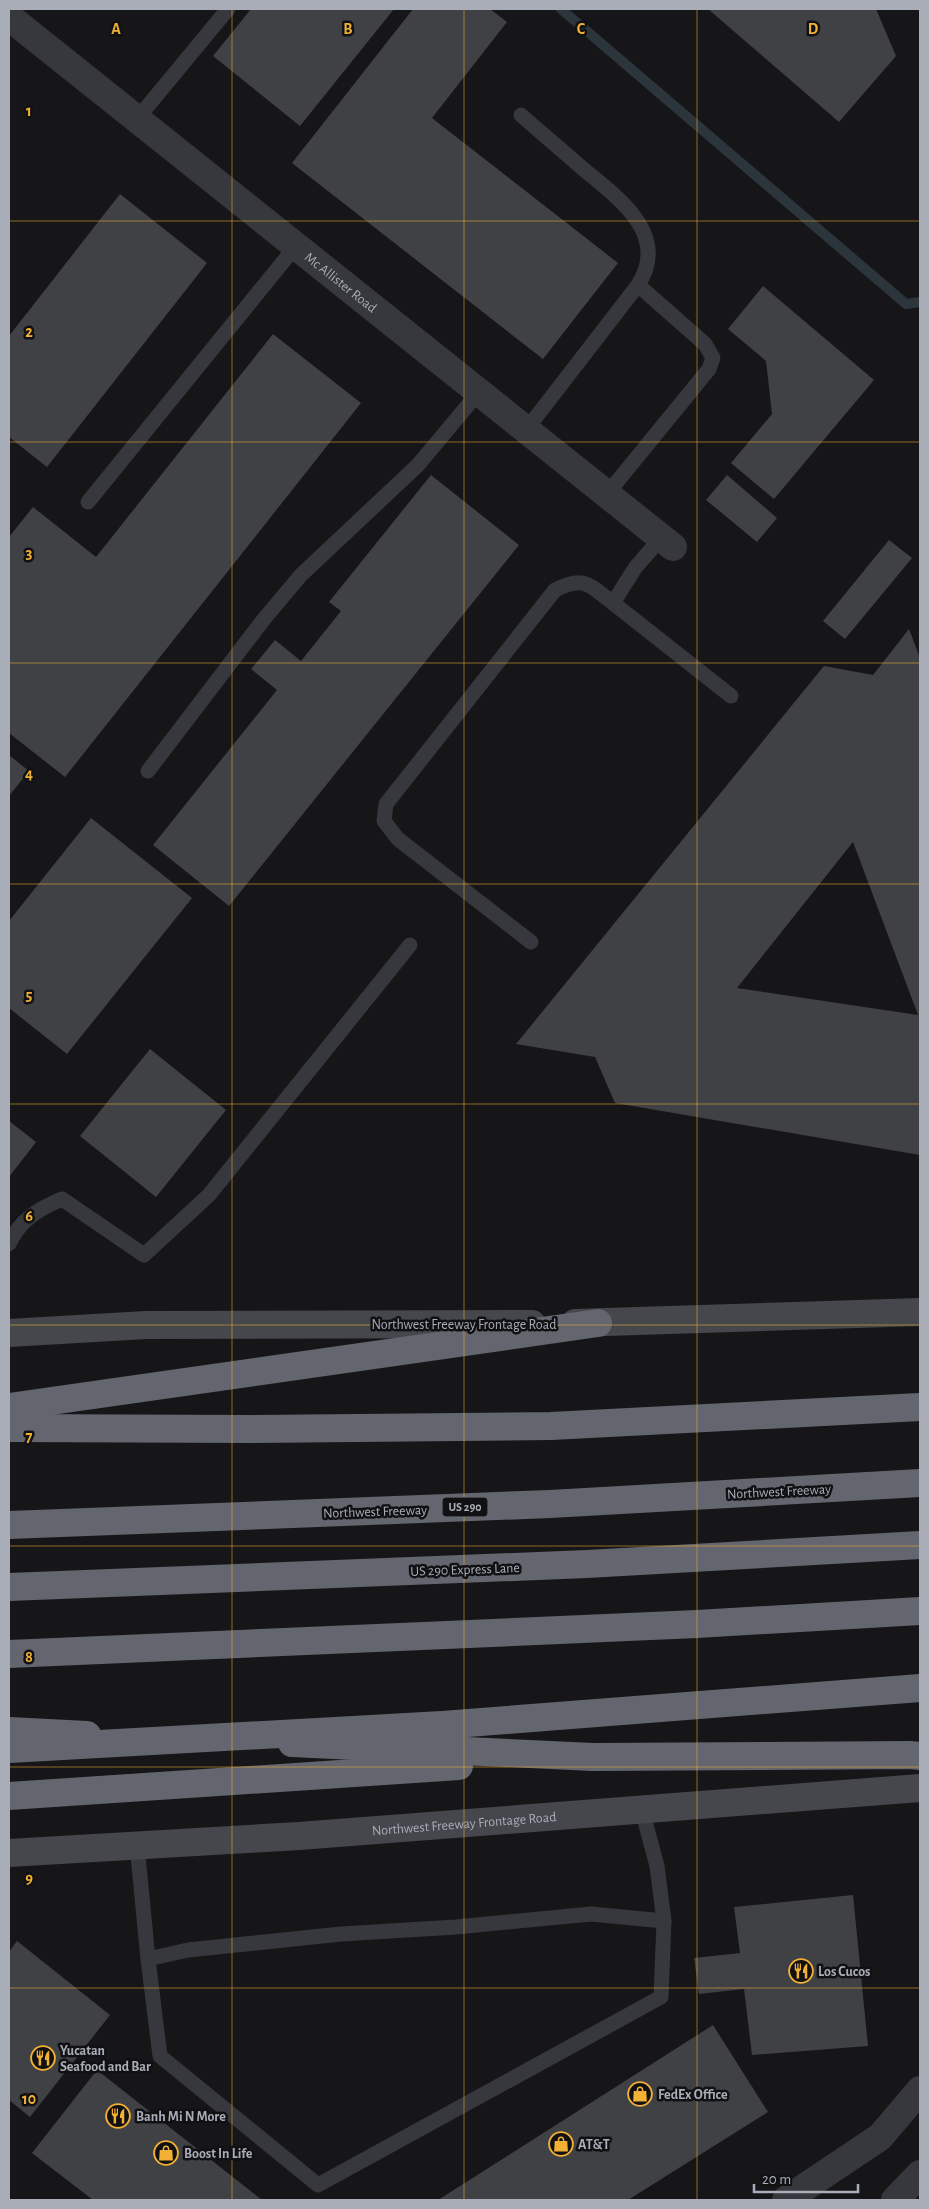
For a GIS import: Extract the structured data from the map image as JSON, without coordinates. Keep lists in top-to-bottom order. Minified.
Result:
{"streets":{"highway":["Northwest Freeway","US 290","US 290 Express Lane"],"main road":["Northwest Freeway Frontage Road"],"street":["Mc Allister Road"]},"places":{"restaurant":["Los Cucos","Yucatan Seafood and Bar","Banh Mi N More"],"shop":["FedEx Office","AT&T","Boost In Life"]},"scale_bar":"20 m","grid":{"columns":["A","B","C","D"],"rows":["1","2","3","4","5","6","7","8","9","10"]}}
